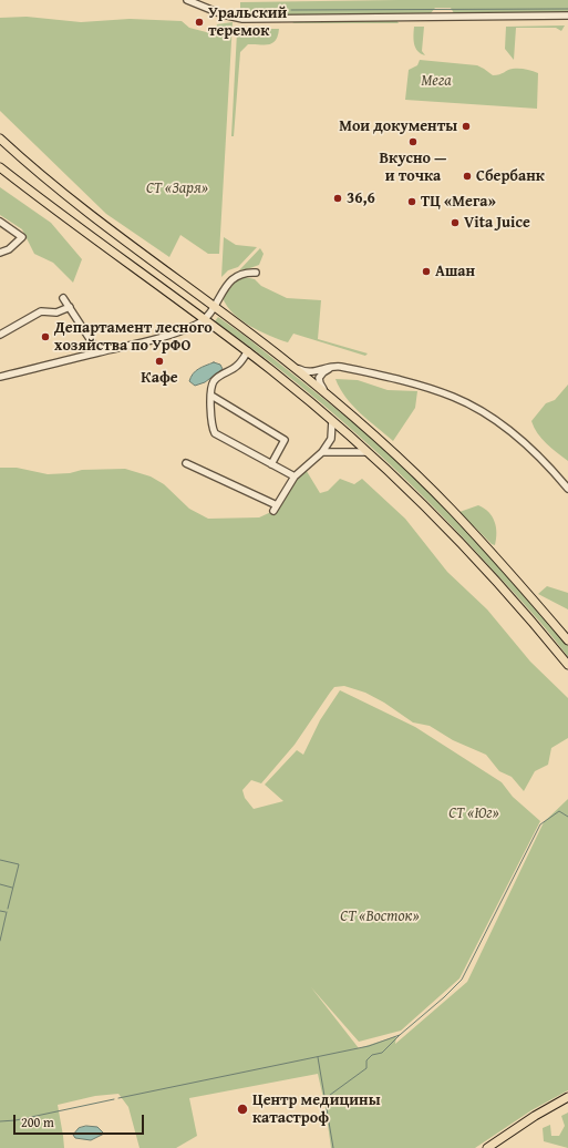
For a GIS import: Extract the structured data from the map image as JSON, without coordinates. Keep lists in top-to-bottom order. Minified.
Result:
{"parks":["Мега","СТ «Заря»","СТ «Юг»","СТ «Восток»"],"places":["Уральский теремок","Мои документы","Вкусно — и точка","Сбербанк","36,6","ТЦ «Мега»","Vita Juice","Ашан","Департамент лесного хозяйства по УрФО","Кафе","Центр медицины катастроф"],"scale_bar":"200 m"}
